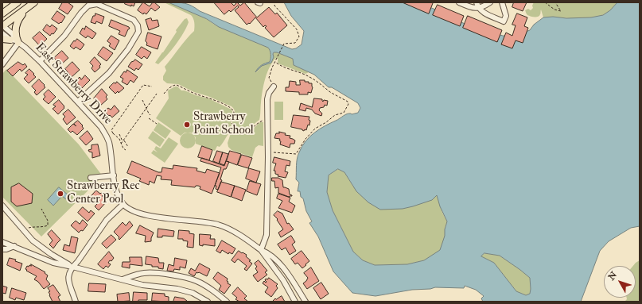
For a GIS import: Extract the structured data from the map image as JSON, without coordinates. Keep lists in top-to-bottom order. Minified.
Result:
{"streets":{"street":["East Strawberry Drive"]},"places":["Strawberry Point School","Strawberry Rec Center Pool"],"north":"top left"}
